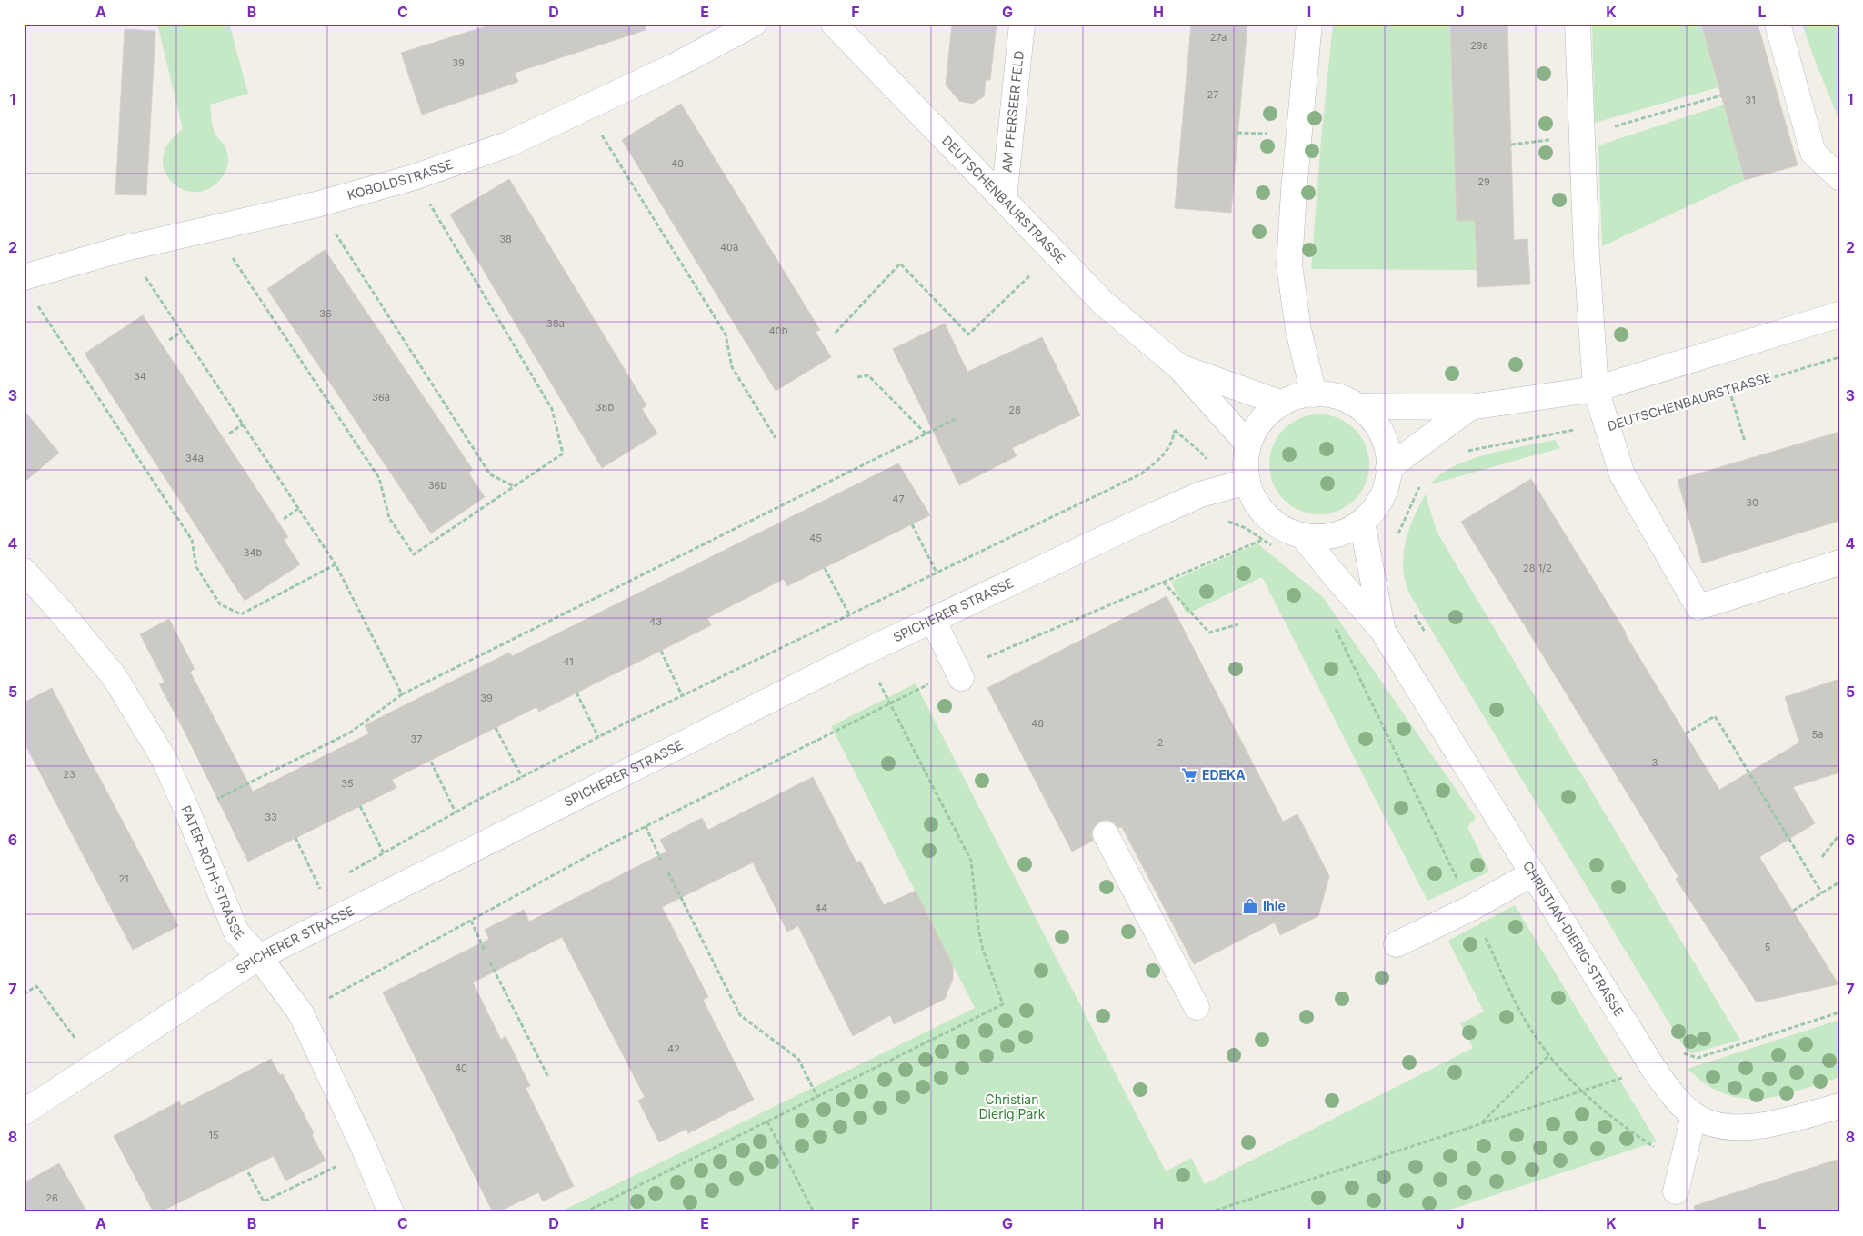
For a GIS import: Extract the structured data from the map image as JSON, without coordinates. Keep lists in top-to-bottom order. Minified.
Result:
{"streets":{"street":["AM PFERSEER FELD","KOBOLDSTRASSE","DEUTSCHENBAURSTRASSE","SPICHERER STRASSE","PATER-ROTH-STRASSE","CHRISTIAN-DIERIG-STRASSE"]},"crossings":[["AM PFERSEER FELD","DEUTSCHENBAURSTRASSE"],["DEUTSCHENBAURSTRASSE","SPICHERER STRASSE"],["DEUTSCHENBAURSTRASSE","CHRISTIAN-DIERIG-STRASSE"],["SPICHERER STRASSE","PATER-ROTH-STRASSE"],["SPICHERER STRASSE","CHRISTIAN-DIERIG-STRASSE"]],"parks":["Christian Dierig Park"],"places":{"supermarket":["EDEKA"],"shop":["Ihle"]},"house_numbers":["27a","29a","39","27","31","40","29","38","40a","36","38a","40b","34","36a","38b","28","34a","36b","47","30","45","34b","28 1/2","43","41","39","48","5a","37","2","3","23","35","33","21","44","5","42","40","15","26"],"grid":{"columns":["A","B","C","D","E","F","G","H","I","J","K","L"],"rows":["1","2","3","4","5","6","7","8"]}}
